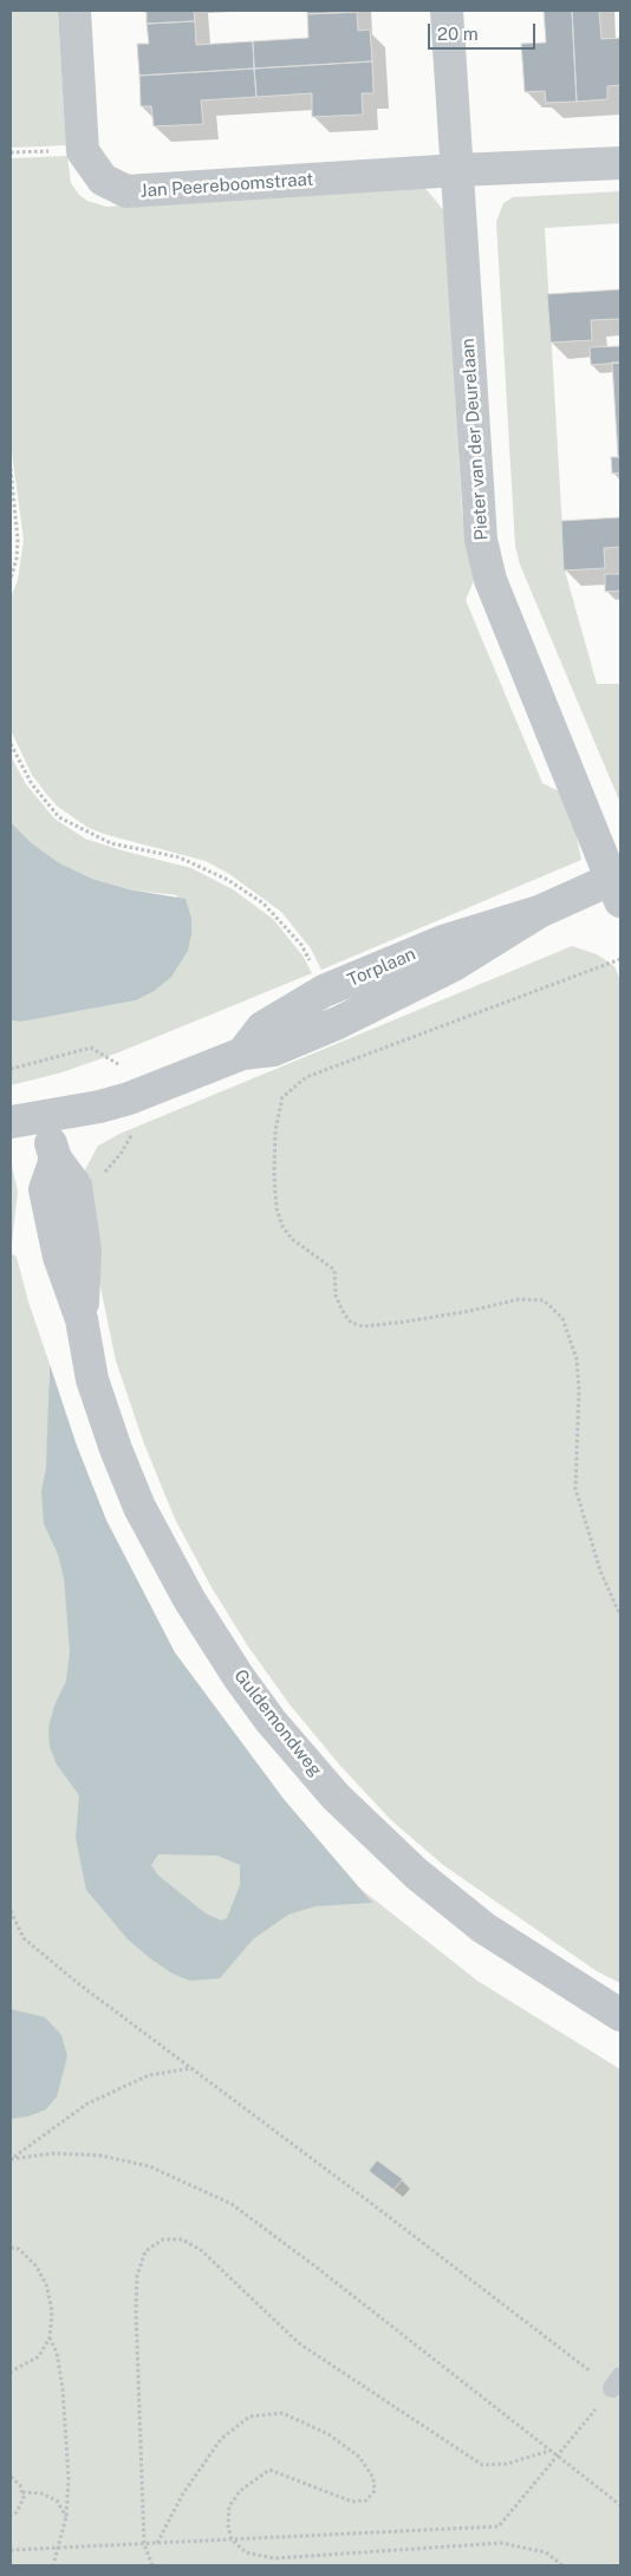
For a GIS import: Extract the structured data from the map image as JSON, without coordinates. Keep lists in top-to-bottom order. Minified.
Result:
{"streets":{"street":["Jan Peereboomstraat","Pieter van der Deurelaan","Torplaan","Guldemondweg"]},"crossings":[["Jan Peereboomstraat","Pieter van der Deurelaan"],["Pieter van der Deurelaan","Torplaan"],["Torplaan","Guldemondweg"]],"scale_bar":"20 m"}
